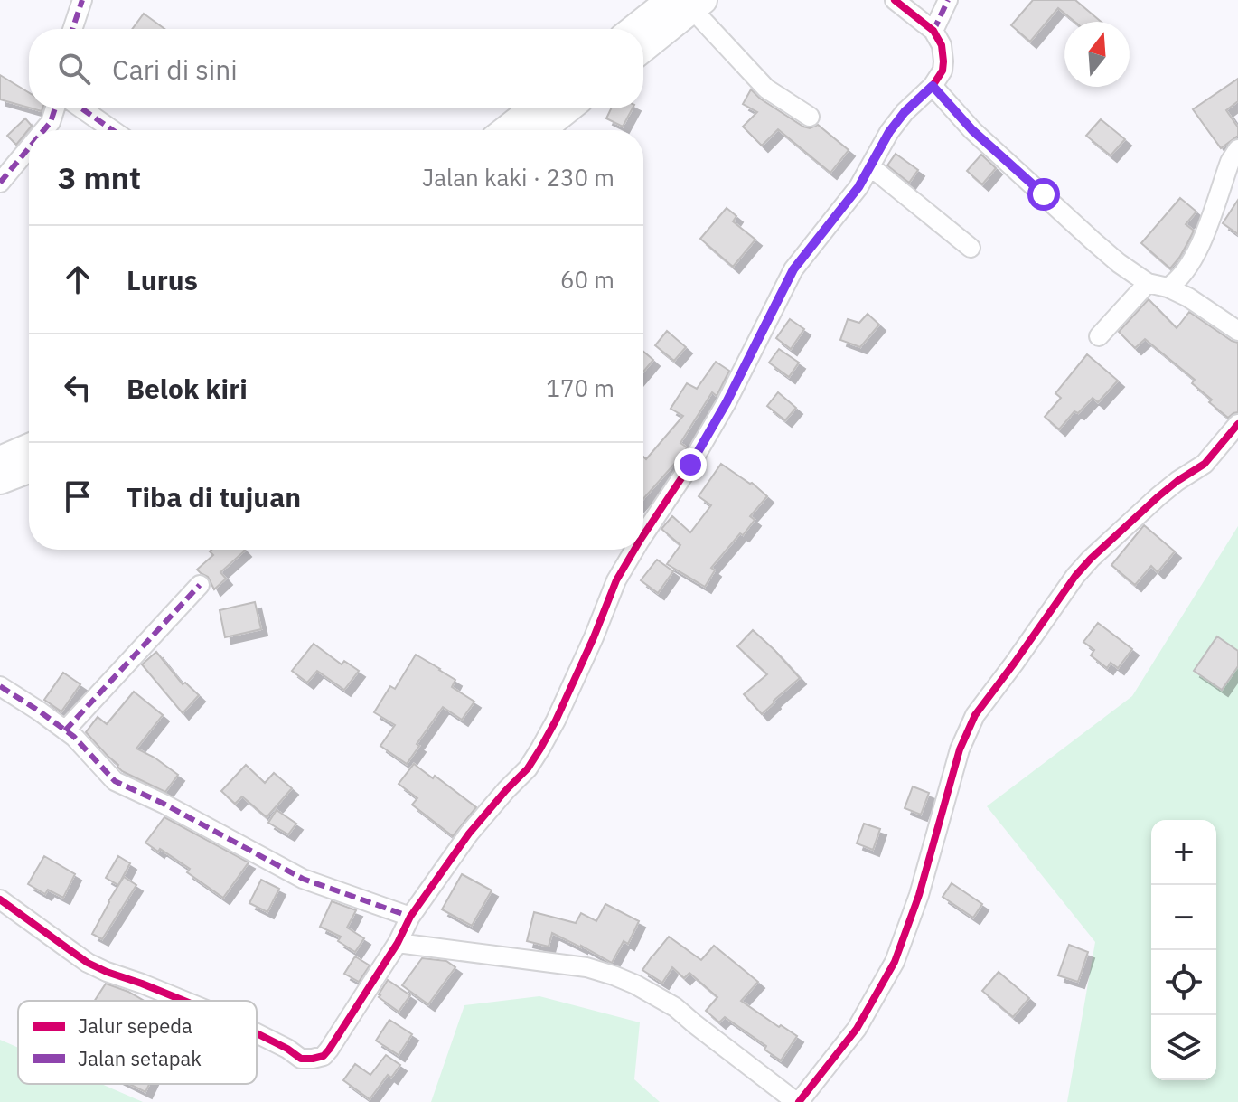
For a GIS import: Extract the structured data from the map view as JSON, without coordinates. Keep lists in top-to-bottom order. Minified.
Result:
{"legend":["Jalur sepeda","Jalan setapak"],"north":"top","page":{"search":"Cari di sini","heading":["3 mnt","Jalan kaki · 230 m"],"list":[["Lurus","60 m"],["Belok kiri","170 m"],"Tiba di tujuan"],"map_buttons":["+","−"]}}
